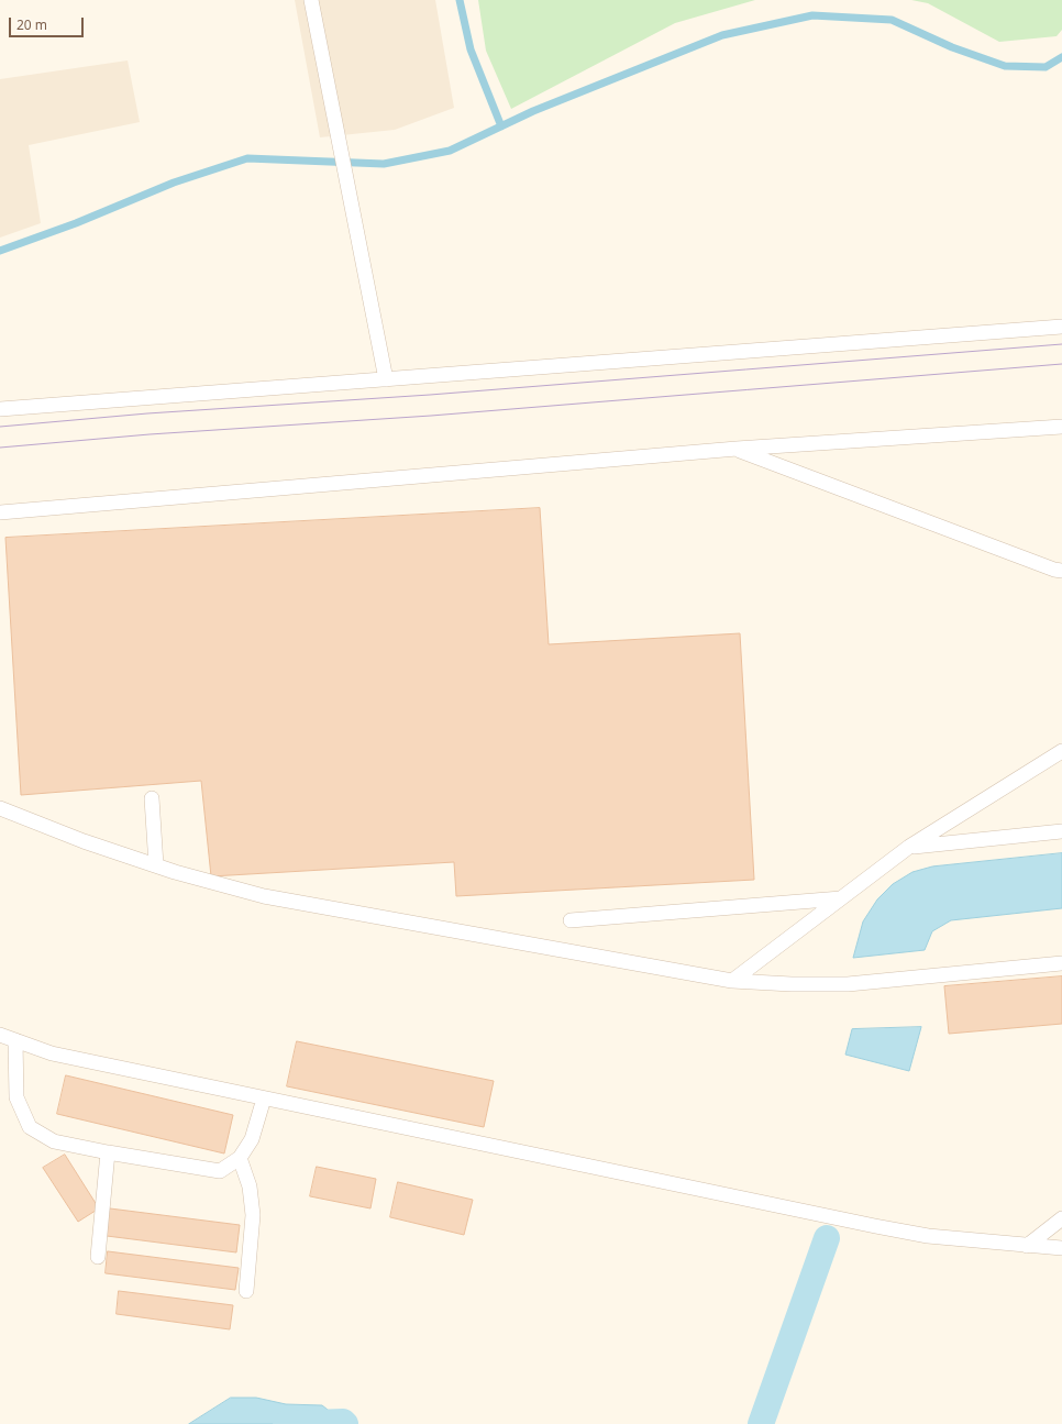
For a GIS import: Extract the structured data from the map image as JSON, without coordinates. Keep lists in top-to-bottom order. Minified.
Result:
{"scale_bar":"20 m"}
